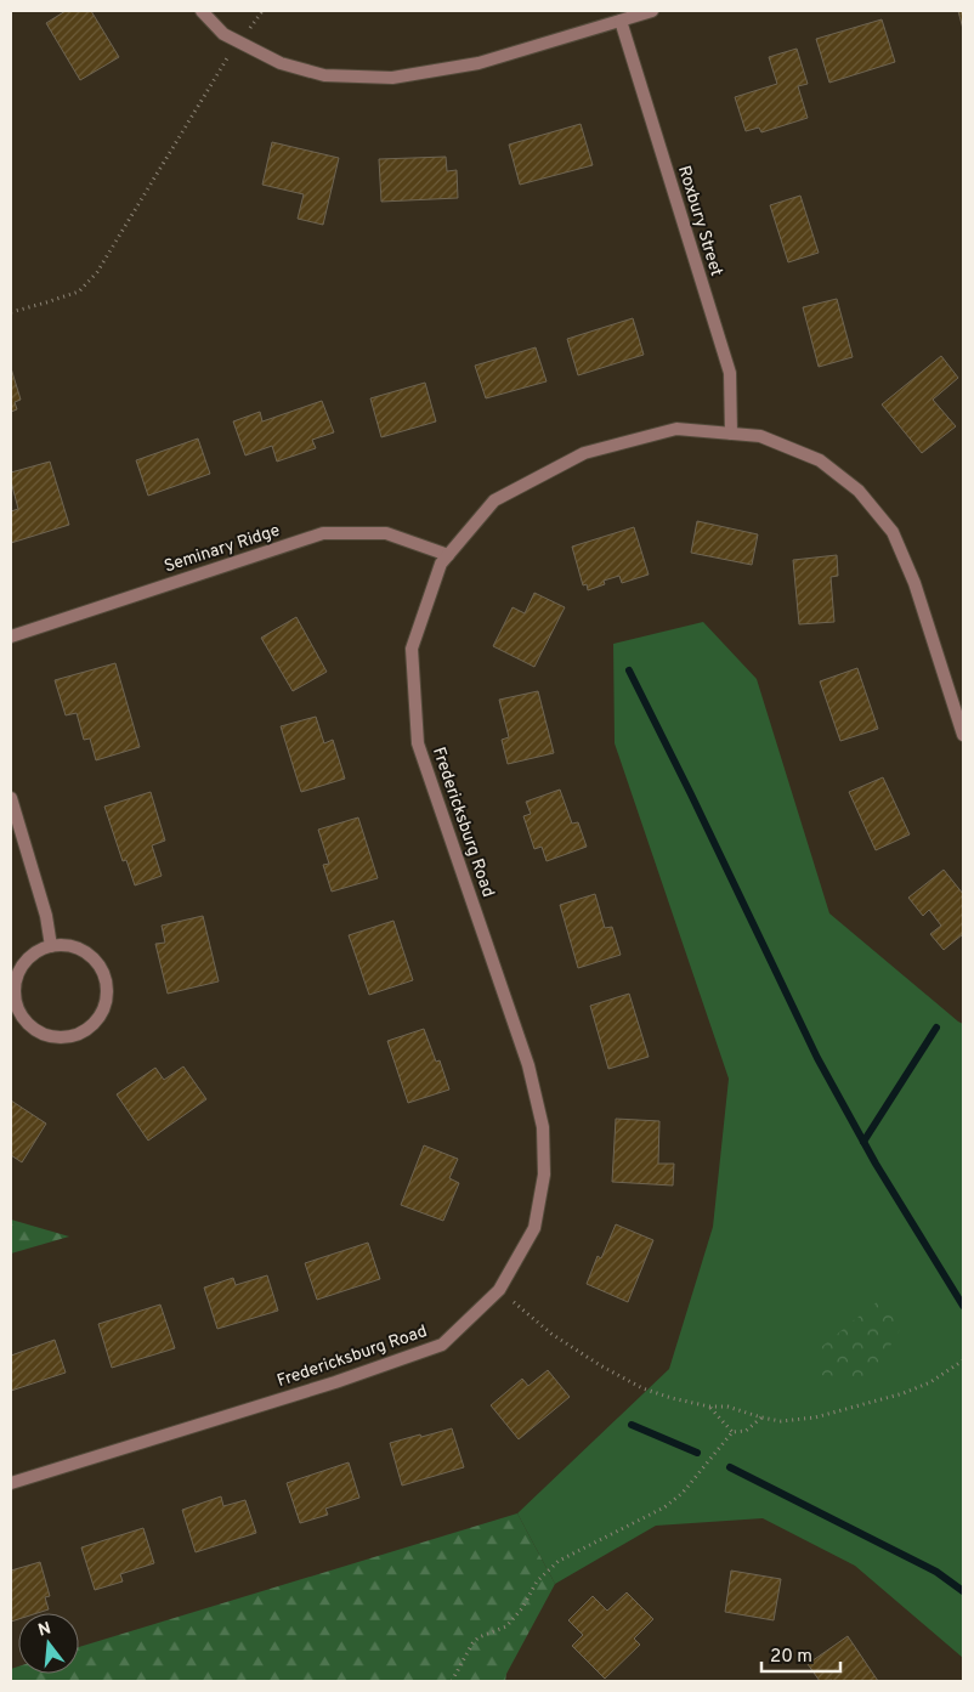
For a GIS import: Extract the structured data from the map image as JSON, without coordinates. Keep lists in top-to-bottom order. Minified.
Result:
{"streets":{"street":["Roxbury Street","Seminary Ridge","Fredericksburg Road"]},"crossings":[["Roxbury Street","Fredericksburg Road"],["Seminary Ridge","Fredericksburg Road"]],"scale_bar":"20 m","north":"top"}
